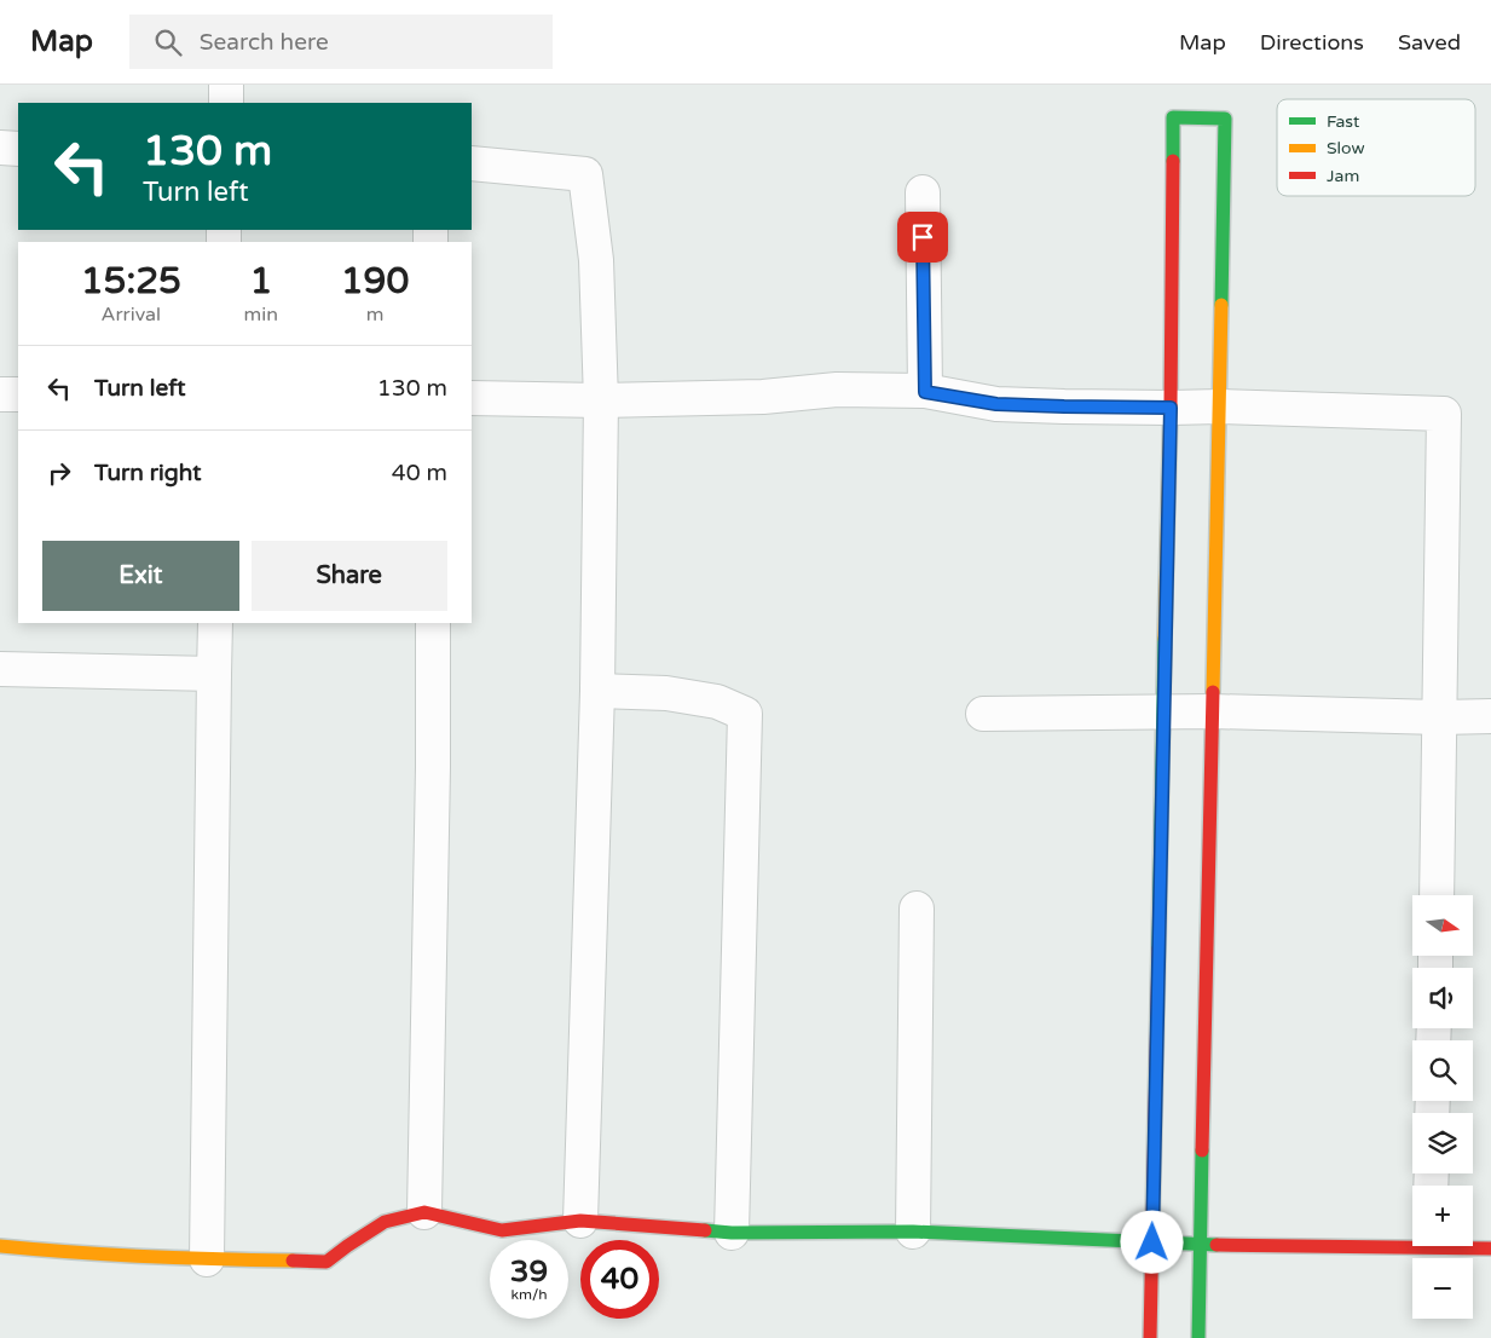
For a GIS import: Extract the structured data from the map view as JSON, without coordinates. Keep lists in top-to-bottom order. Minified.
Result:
{"legend":["Fast","Slow","Jam"],"north":"right","page":{"header":"Map","search":"Search here","nav":["Map","Directions","Saved"],"turn":["130 m","Turn left"],"eta":["15:25","Arrival","1","min","190","m"],"list":[{"name":"Turn left","value":"130 m"},{"name":"Turn right","value":"40 m"}],"buttons":["Exit","Share"],"map_buttons":["+","−"],"speed":"39 km/h","limit":"40"}}
